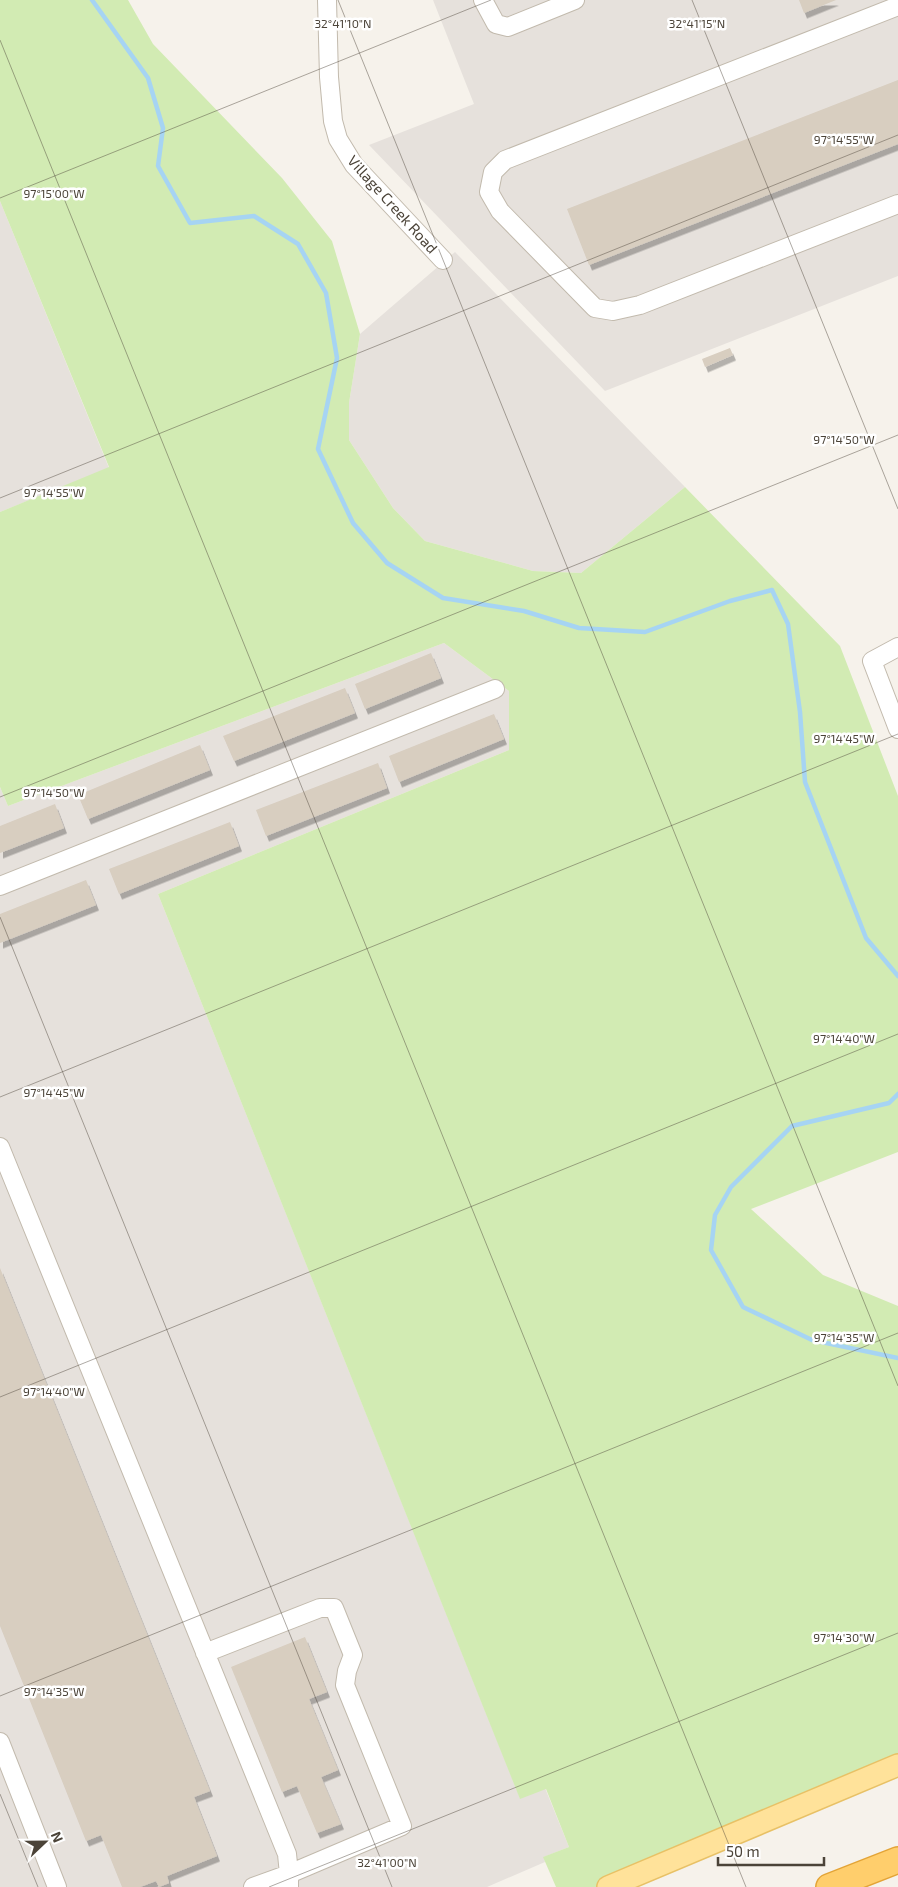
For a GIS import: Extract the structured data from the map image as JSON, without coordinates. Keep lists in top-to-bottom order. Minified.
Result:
{"streets":{"lane":["Village Creek Road"]},"scale_bar":"50 m","north":"right","coordinates":["32°41'10\"N","32°41'15\"N","97°14'55\"W","97°15'00\"W","97°14'50\"W","97°14'45\"W","97°14'40\"W","97°14'35\"W","97°14'30\"W","32°41'00\"N"]}
